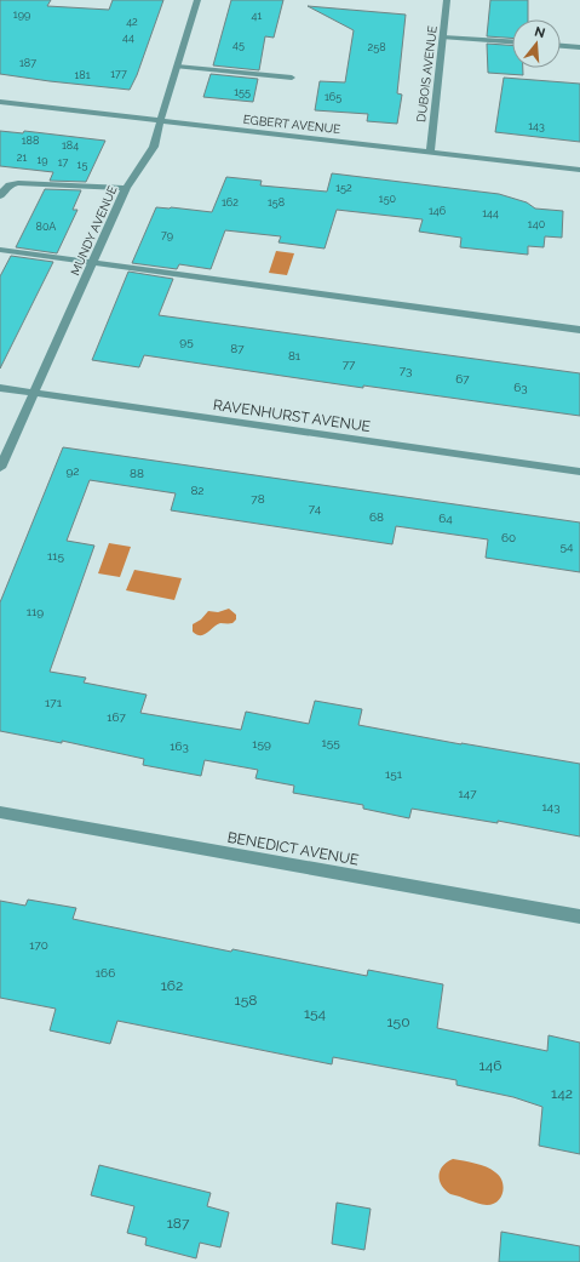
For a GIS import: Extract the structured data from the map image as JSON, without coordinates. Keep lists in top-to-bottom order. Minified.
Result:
{"streets":{"street":["DUBOIS AVENUE","EGBERT AVENUE","MUNDY AVENUE","RAVENHURST AVENUE","BENEDICT AVENUE"]},"crossings":[["DUBOIS AVENUE","EGBERT AVENUE"],["EGBERT AVENUE","MUNDY AVENUE"],["MUNDY AVENUE","RAVENHURST AVENUE"]],"house_numbers":["199","41","42","44","45","258","187","177","181","155","165","143","188","184","21","19","17","15","152","150","162","158","146","144","140","80A","79","95","87","81","77","73","67","63","92","88","82","78","74","68","64","60","54","115","119","171","167","155","159","163","151","147","143","170","166","162","158","154","150","146","142","187"],"north":"top"}
